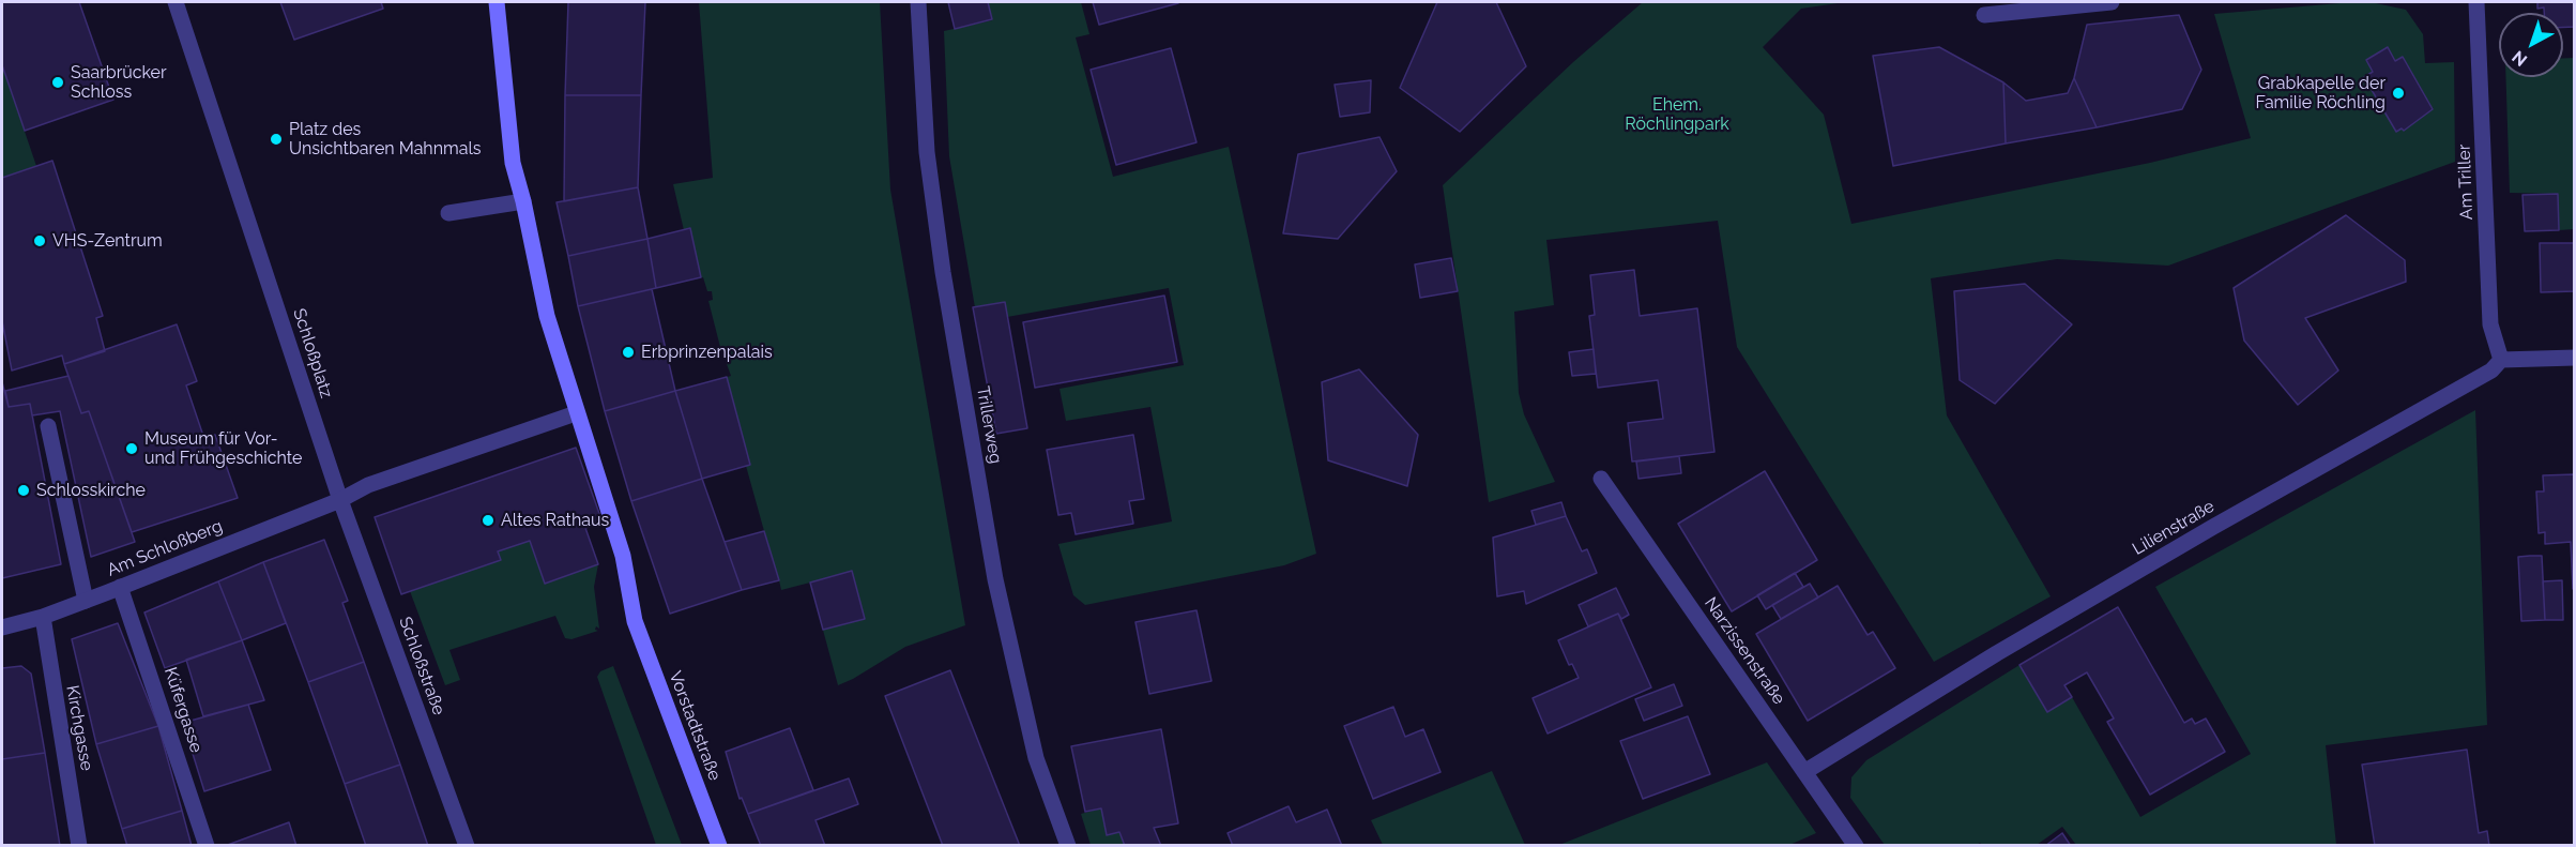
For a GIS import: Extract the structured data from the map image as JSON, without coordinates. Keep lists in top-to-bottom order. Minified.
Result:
{"streets":{"main road":["Vorstadtstraße"],"street":["Am Triller","Schloßplatz","Trillerweg","Lilienstraße","Am Schloßberg","Narzissenstraße","Schloßstraße","Küfergasse","Kirchgasse"]},"crossings":[["Am Triller","Lilienstraße"],["Schloßplatz","Am Schloßberg"],["Schloßplatz","Schloßstraße"],["Lilienstraße","Narzissenstraße"],["Am Schloßberg","Schloßstraße"],["Am Schloßberg","Küfergasse"],["Am Schloßberg","Kirchgasse"]],"parks":["Ehem. Röchlingpark"],"places":["Saarbrücker Schloss","Grabkapelle der Familie Röchling","Platz des Unsichtbaren Mahnmals","VHS-Zentrum","Erbprinzenpalais","Museum für Vor- und Frühgeschichte","Schlosskirche","Altes Rathaus"],"north":"bottom left"}
